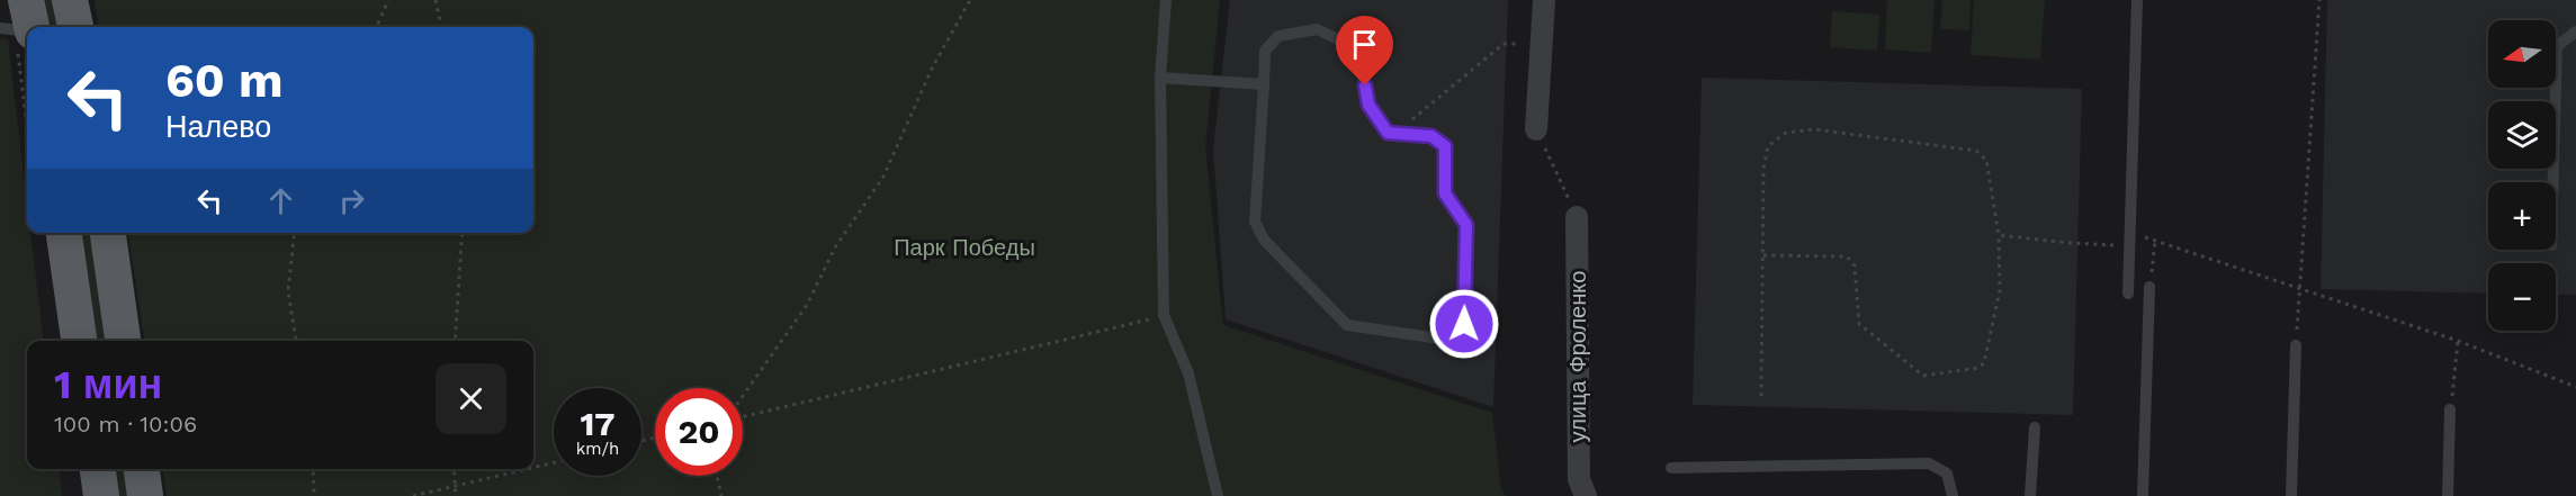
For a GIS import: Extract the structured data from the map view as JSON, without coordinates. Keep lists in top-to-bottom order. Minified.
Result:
{"streets":{"street":["улица Фроленко"]},"parks":["Парк Победы"],"north":"left","page":{"map_buttons":["+","−"],"turn":["60 m","Налево"],"heading":["1 мин","100 m · 10:06"],"speed":"17 km/h","limit":"20"}}
